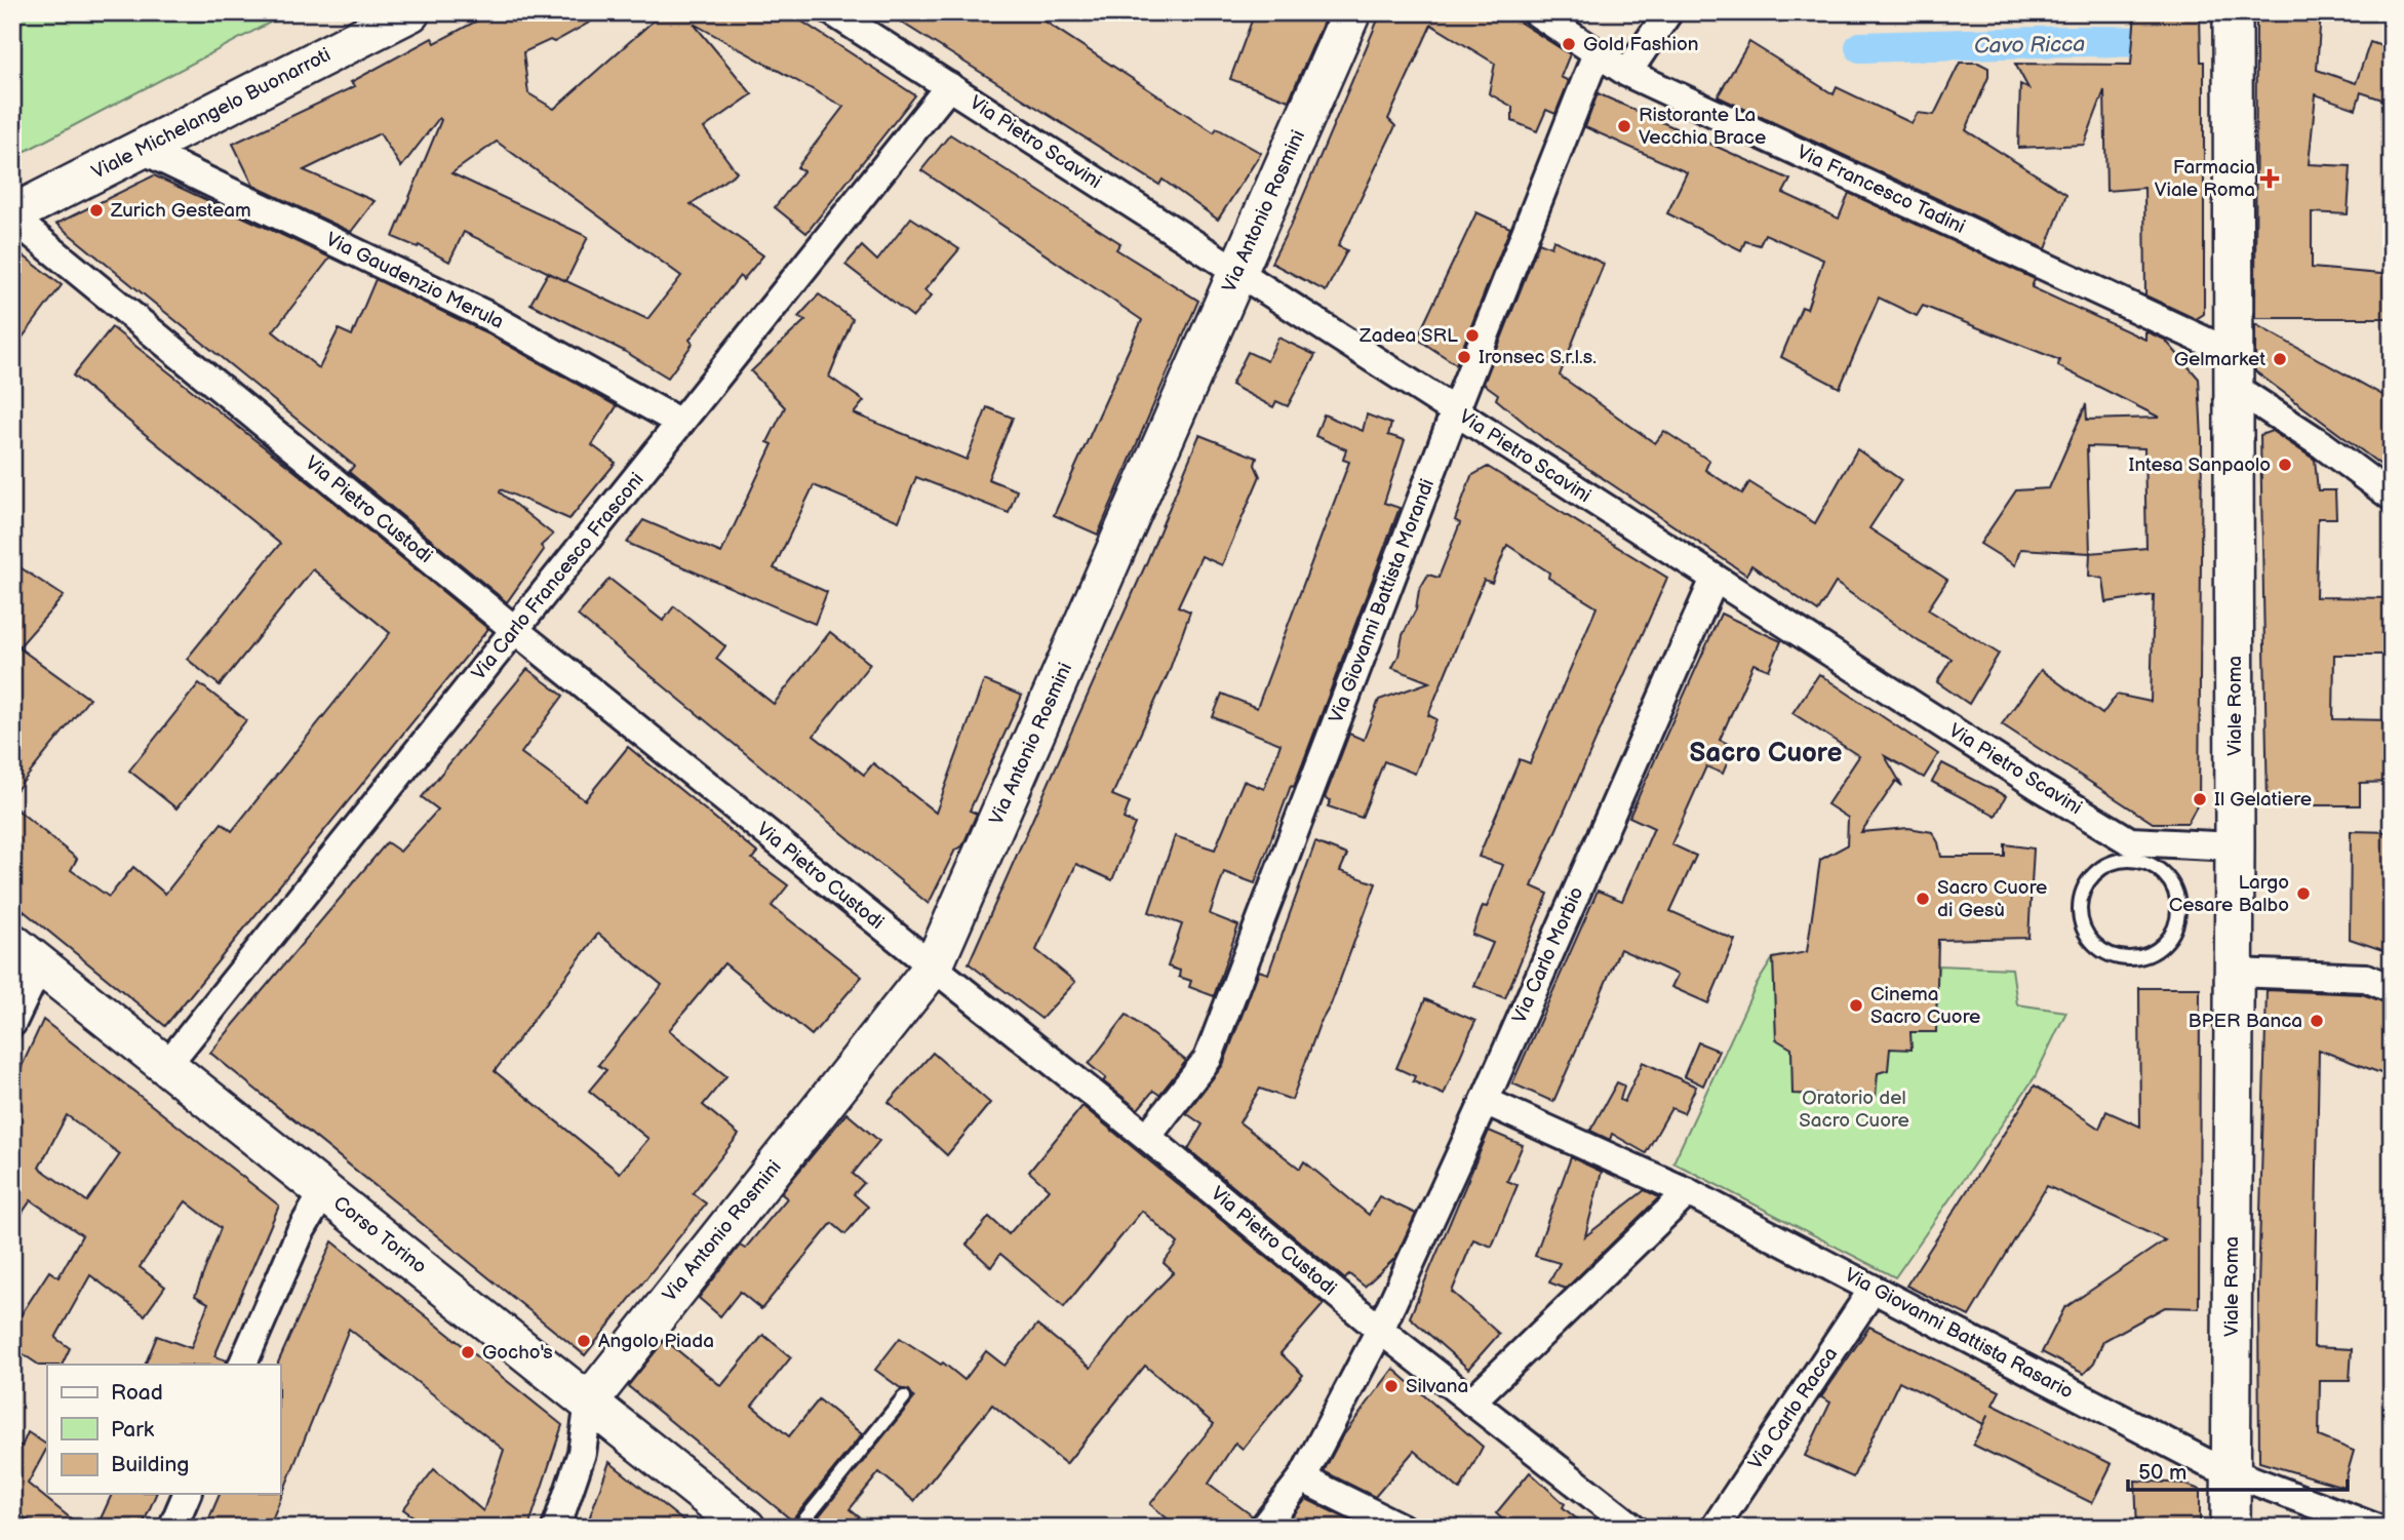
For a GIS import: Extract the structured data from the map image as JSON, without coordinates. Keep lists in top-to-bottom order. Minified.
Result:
{"streets":{"street":["Viale Michelangelo Buonarroti","Via Pietro Scavini","Via Francesco Tadini","Via Antonio Rosmini","Via Gaudenzio Merula","Via Pietro Custodi","Via Carlo Francesco Frasconi","Via Giovanni Battista Morandi","Viale Roma","Via Carlo Morbio","Corso Torino","Via Giovanni Battista Rasario","Via Carlo Racca"]},"crossings":[["Viale Michelangelo Buonarroti","Via Gaudenzio Merula"],["Viale Michelangelo Buonarroti","Via Pietro Custodi"],["Via Pietro Scavini","Via Antonio Rosmini"],["Via Pietro Scavini","Via Carlo Francesco Frasconi"],["Via Pietro Scavini","Via Giovanni Battista Morandi"],["Via Pietro Scavini","Viale Roma"],["Via Pietro Scavini","Via Carlo Morbio"],["Via Francesco Tadini","Via Giovanni Battista Morandi"],["Via Francesco Tadini","Viale Roma"],["Via Antonio Rosmini","Via Pietro Custodi"],["Via Antonio Rosmini","Corso Torino"],["Via Gaudenzio Merula","Via Carlo Francesco Frasconi"],["Via Pietro Custodi","Via Carlo Francesco Frasconi"],["Via Pietro Custodi","Via Giovanni Battista Morandi"],["Via Pietro Custodi","Via Carlo Morbio"],["Via Carlo Francesco Frasconi","Corso Torino"],["Viale Roma","Via Giovanni Battista Rasario"],["Via Carlo Morbio","Via Giovanni Battista Rasario"],["Via Giovanni Battista Rasario","Via Carlo Racca"]],"districts":["Sacro Cuore"],"water":["Cavo Ricca"],"parks":["Oratorio del Sacro Cuore"],"places":{"other":["Gold Fashion","Ristorante La Vecchia Brace","Zurich Gesteam","Zadea SRL","Ironsec S.r.l.s.","Gelmarket","Intesa Sanpaolo","Il Gelatiere","Largo Cesare Balbo","Sacro Cuore di Gesù","Cinema Sacro Cuore","BPER Banca","Angolo Piada","Gocho's","Silvana"],"health":["Farmacia Viale Roma"]},"legend":["Road","Park","Building"],"scale_bar":"50 m"}
